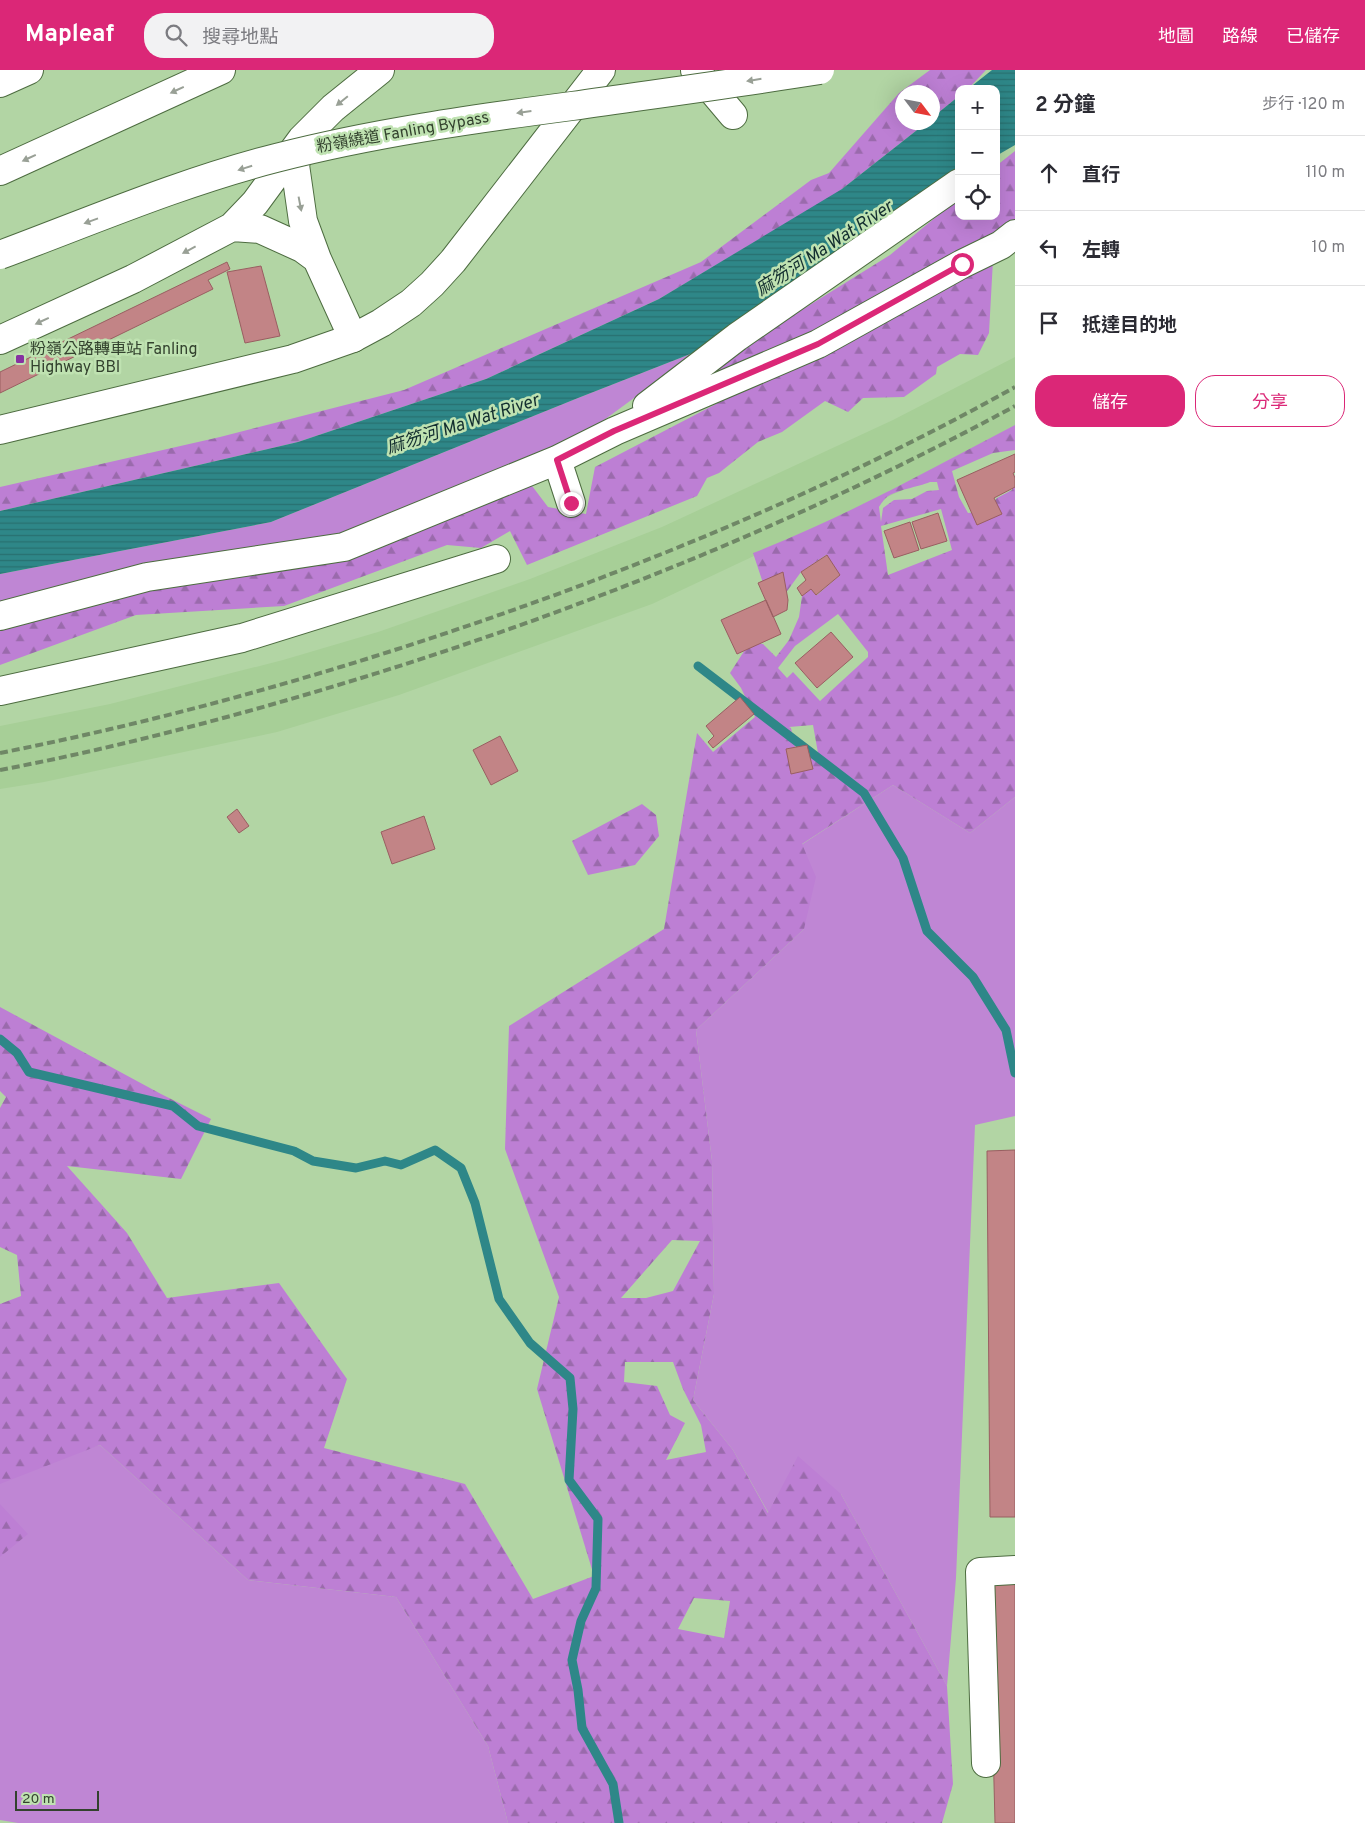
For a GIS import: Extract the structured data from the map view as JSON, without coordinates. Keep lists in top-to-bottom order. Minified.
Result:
{"streets":{"main road":["粉嶺繞道 Fanling Bypass"]},"water":["麻笏河 Ma Wat River"],"places":{"transit":["粉嶺公路轉車站 Fanling Highway BBI"]},"scale_bar":"20 m","north":"bottom right","page":{"header":"Mapleaf","search":"搜尋地點","nav":["地圖","路線","已儲存"],"heading":["2 分鐘","步行 · 120 m"],"map_buttons":["+","−"],"list":[["直行","110 m"],["左轉","10 m"],"抵達目的地"],"buttons":["儲存","分享"],"scale":"20 m"}}
